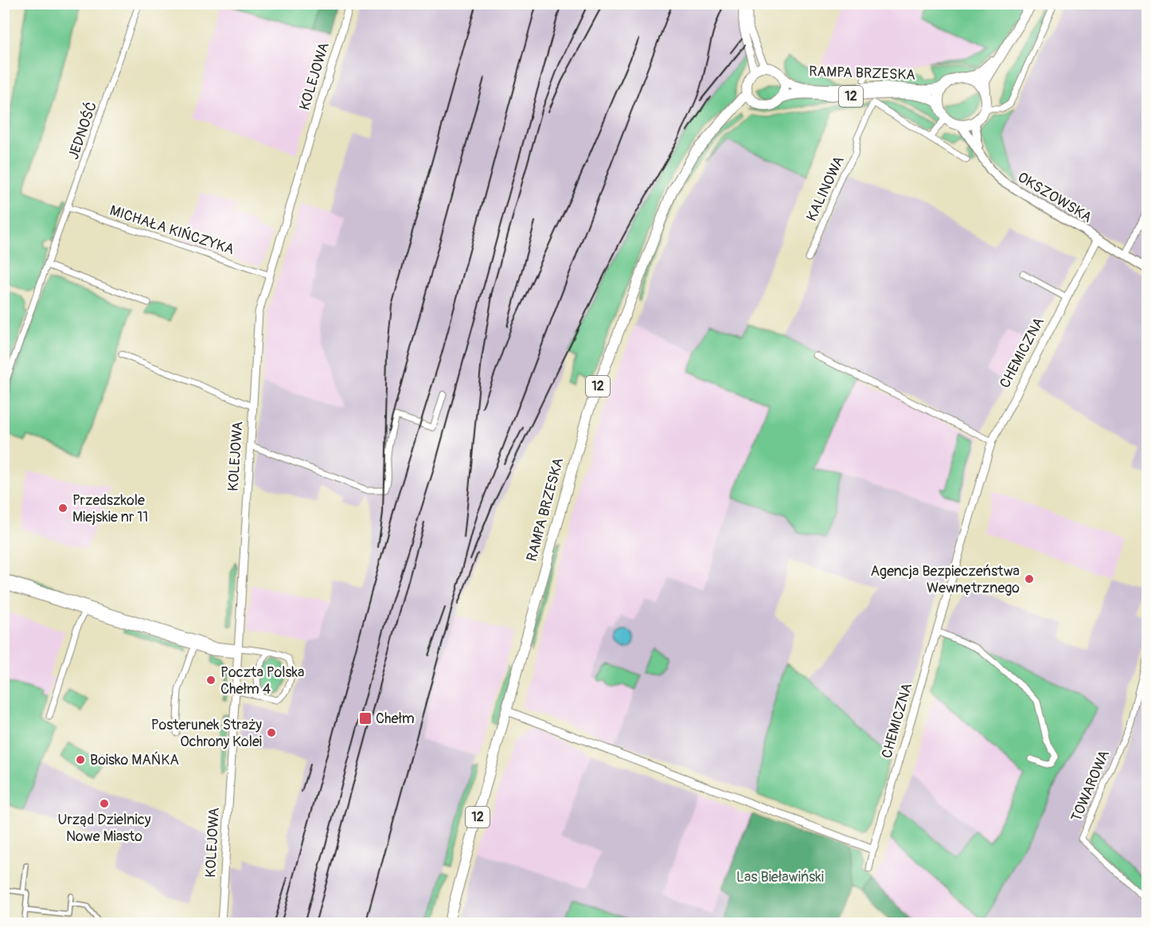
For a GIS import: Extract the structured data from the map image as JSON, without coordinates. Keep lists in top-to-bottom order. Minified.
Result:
{"streets":{"highway":["RAMPA BRZESKA","12"],"main road":["OKSZOWSKA"],"street":["KOLEJOWA","JEDNOŚĆ","KALINOWA","MICHAŁA KIŃCZYKA","CHEMICZNA","TOWAROWA"]},"crossings":[["RAMPA BRZESKA","12"],["RAMPA BRZESKA","OKSZOWSKA"],["KOLEJOWA","MICHAŁA KIŃCZYKA"],["12","OKSZOWSKA"],["JEDNOŚĆ","MICHAŁA KIŃCZYKA"],["OKSZOWSKA","CHEMICZNA"]],"parks":["Las Bieławiński"],"places":{"other":["Przedszkole Miejskie nr 11","Agencja Bezpieczeństwa Wewnętrznego","Poczta Polska Chełm 4","Posterunek Straży Ochrony Kolei","Boisko MAŃKA","Urząd Dzielnicy Nowe Miasto"],"transit":["Chełm"]}}
